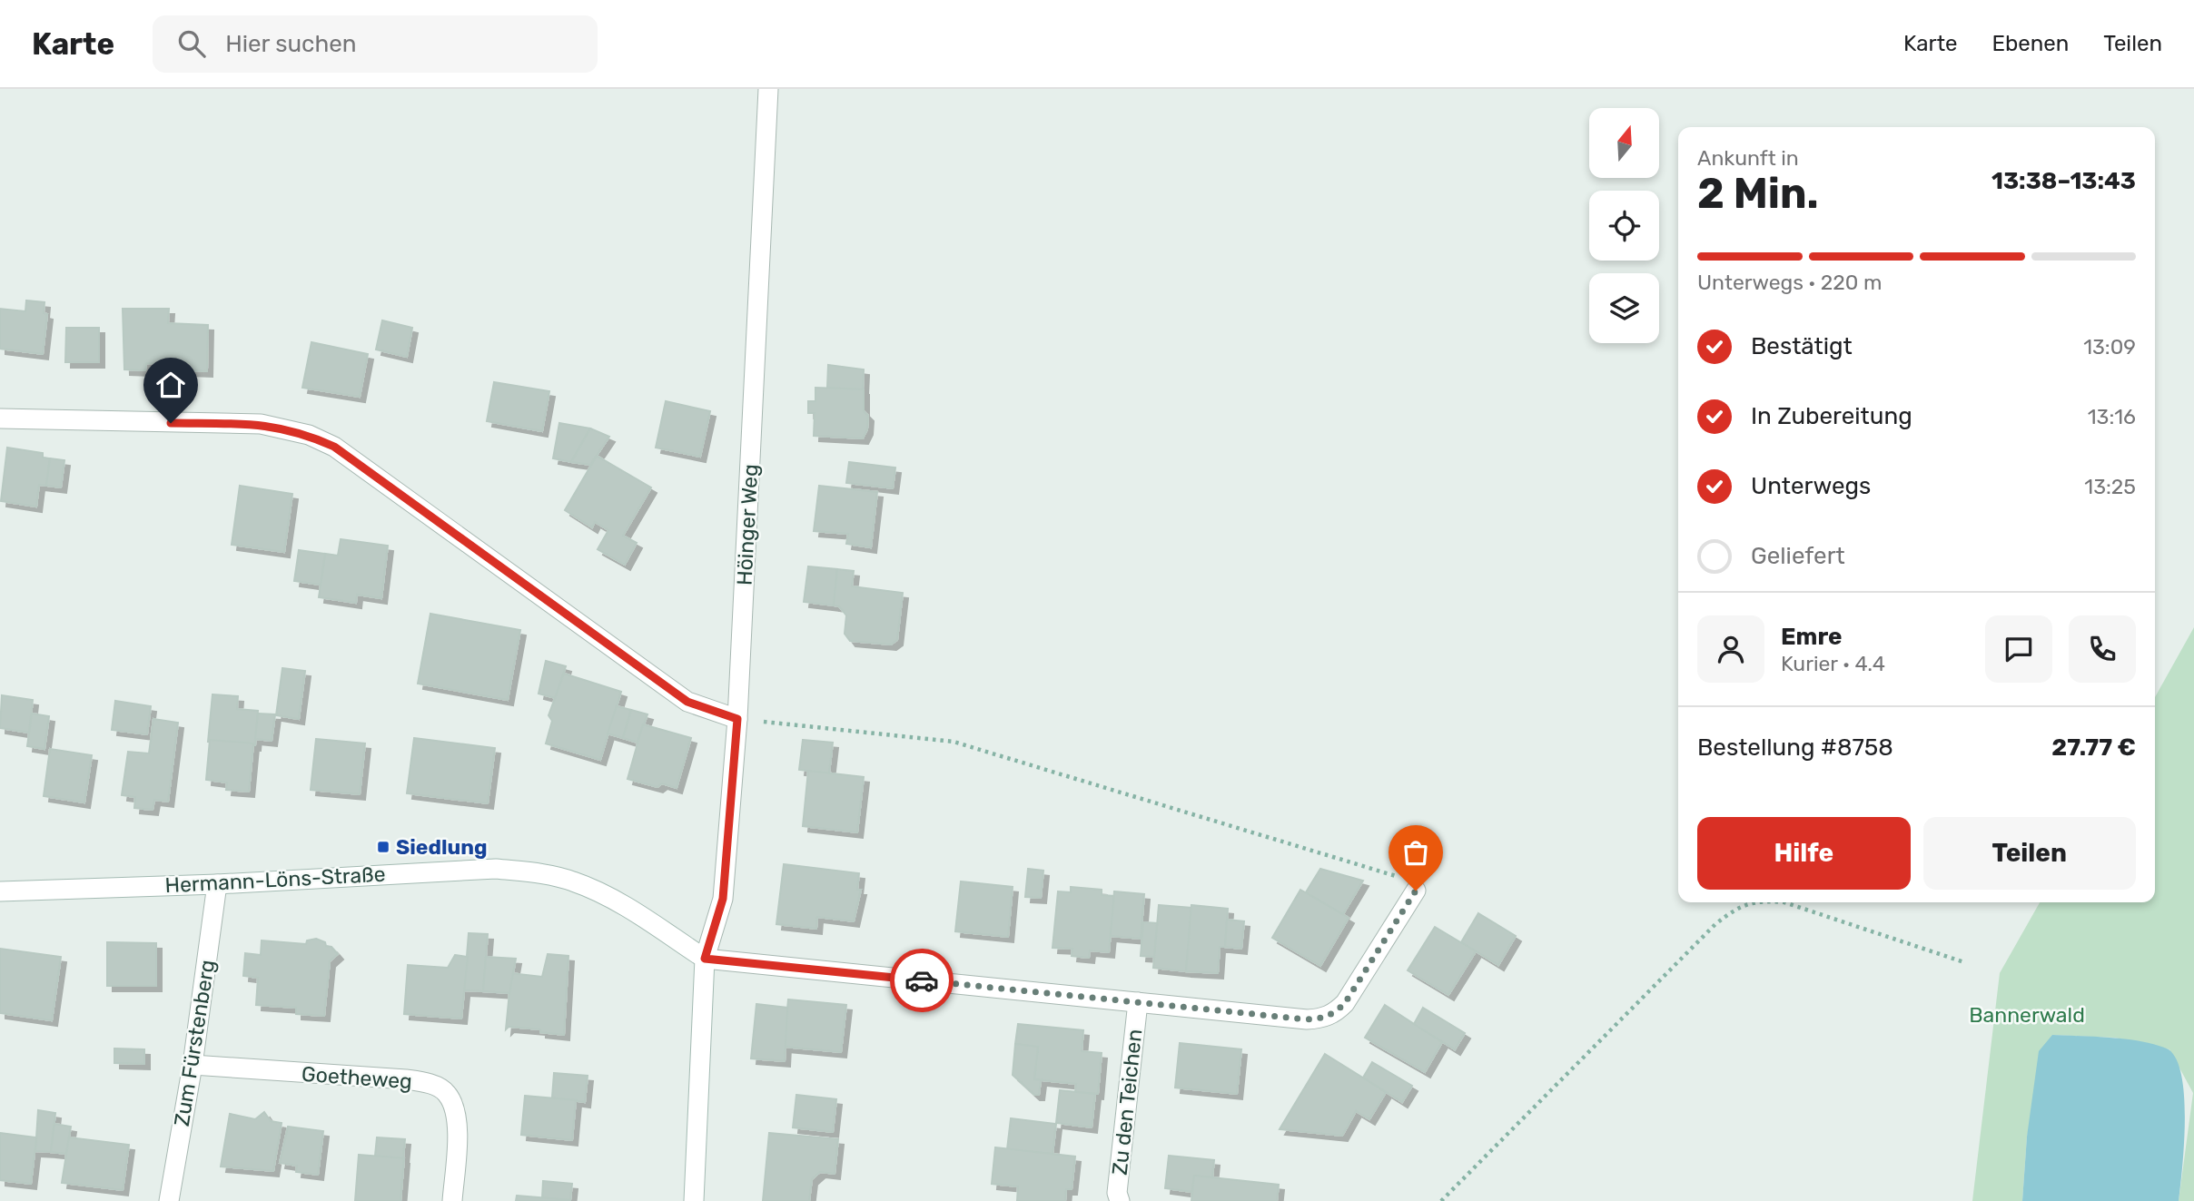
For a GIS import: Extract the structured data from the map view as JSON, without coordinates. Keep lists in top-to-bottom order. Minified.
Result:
{"streets":{"street":["Höinger Weg","Hermann-Löns-Straße","Zum Fürstenberg","Goetheweg","Zu den Teichen"]},"crossings":[["Höinger Weg","Hermann-Löns-Straße"],["Höinger Weg","Zu den Teichen"],["Hermann-Löns-Straße","Zum Fürstenberg"],["Hermann-Löns-Straße","Zu den Teichen"],["Zum Fürstenberg","Goetheweg"]],"parks":["Bannerwald"],"places":{"transit":["Siedlung"]},"north":"top","page":{"header":"Karte","search":"Hier suchen","nav":["Karte","Ebenen","Teilen"],"heading":["2 Min.","Ankunft in","13:38–13:43"],"panel":["Emre","Kurier · 4.4","Bestellung #8758","27.77 €"],"bar":"Unterwegs · 220 m","list":[["Bestätigt","13:09"],["In Zubereitung","13:16"],["Unterwegs","13:25"],"Geliefert"],"buttons":["Hilfe","Teilen"]}}
